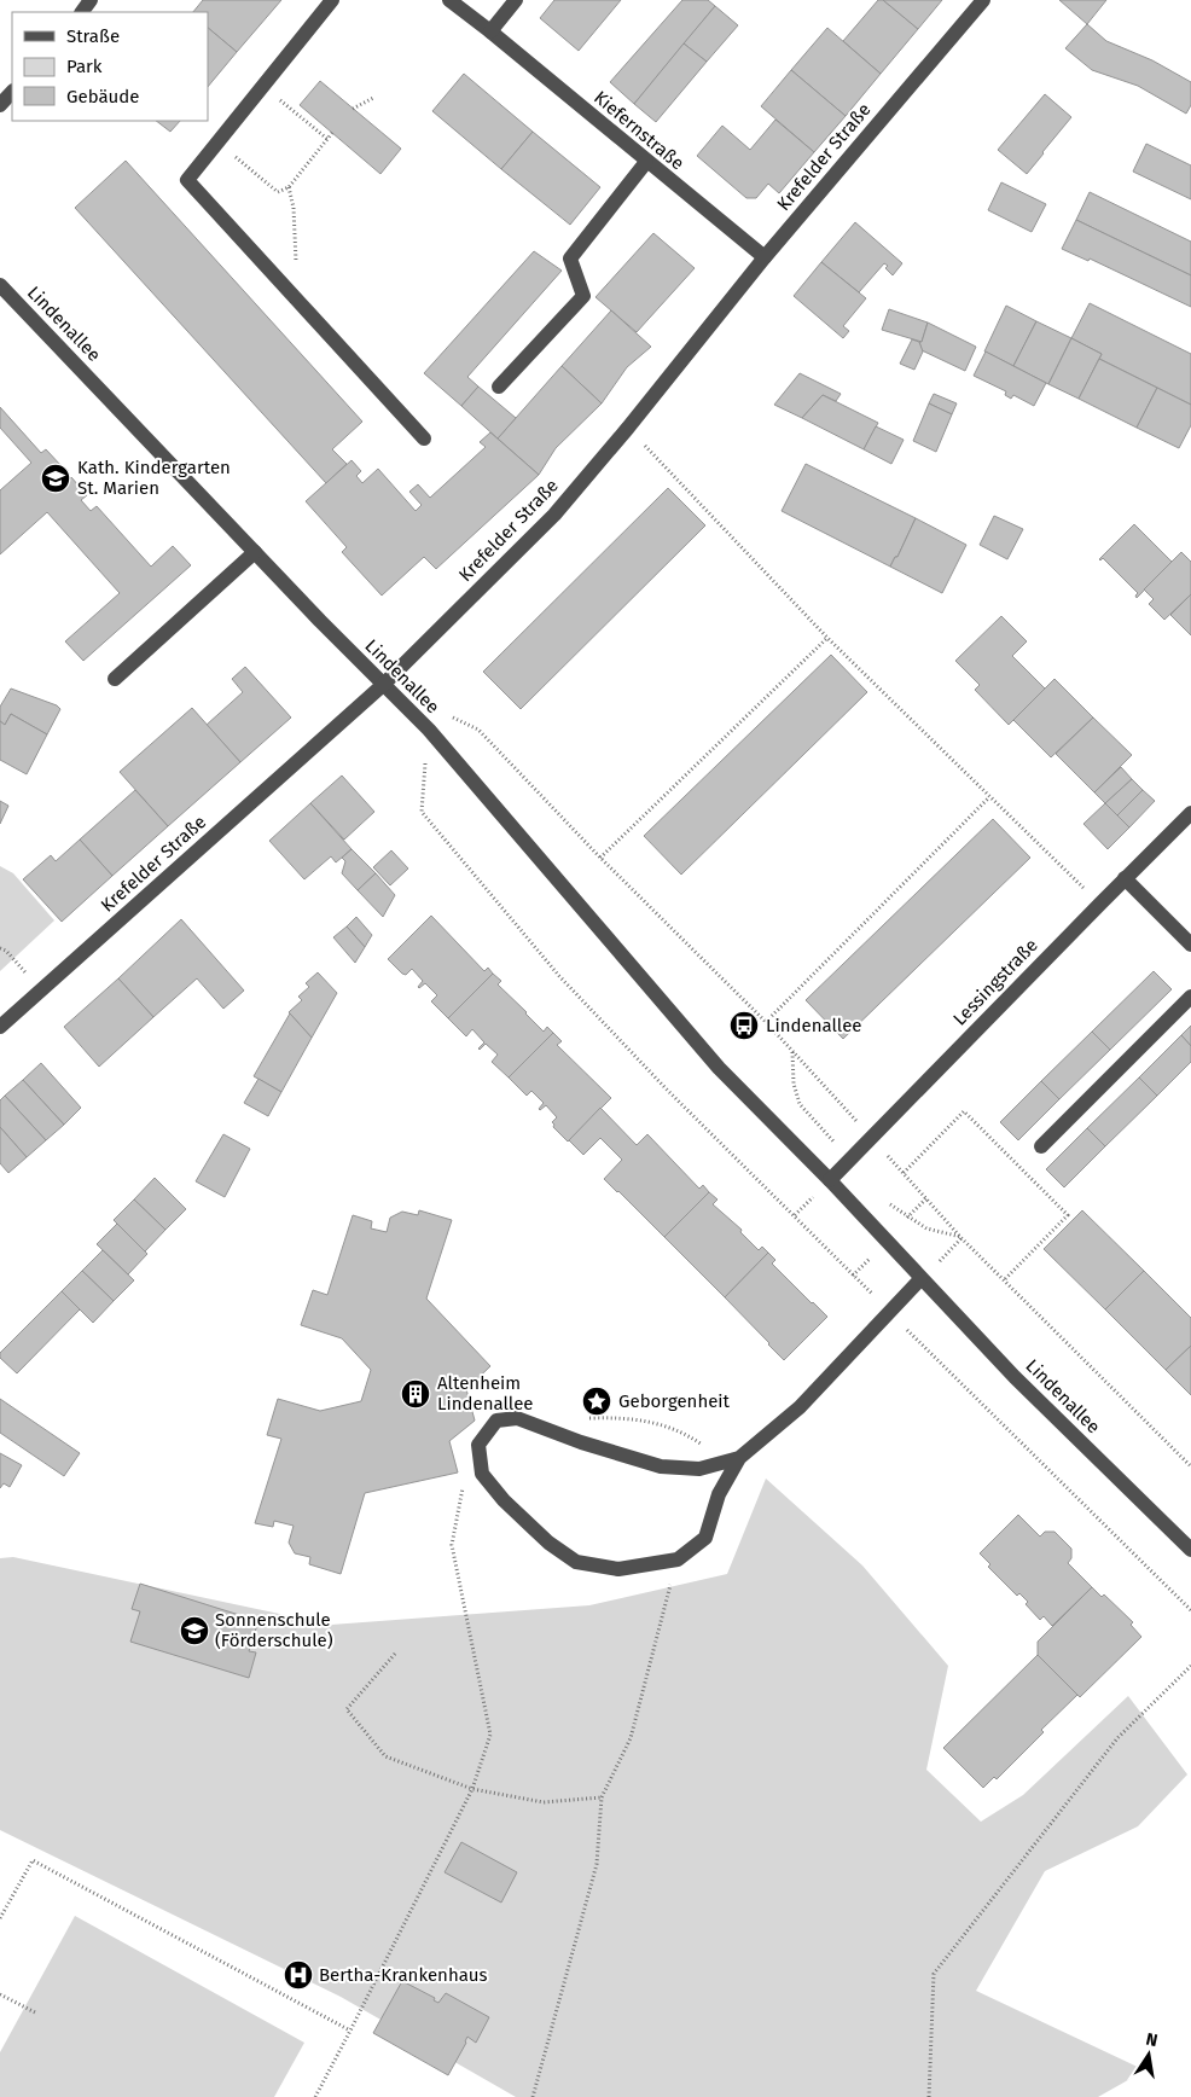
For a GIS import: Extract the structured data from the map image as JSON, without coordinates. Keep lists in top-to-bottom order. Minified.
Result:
{"streets":{"street":["Kiefernstraße","Krefelder Straße","Lindenallee","Lessingstraße"]},"crossings":[["Kiefernstraße","Krefelder Straße"],["Krefelder Straße","Lindenallee"],["Lindenallee","Lessingstraße"]],"places":{"school or university":["Kath. Kindergarten St. Marien","Sonnenschule (Förderschule)"],"bus stop":["Lindenallee"],"building":["Altenheim Lindenallee"],"place":["Geborgenheit"],"hospital":["Bertha-Krankenhaus"]},"legend":["Straße","Park","Gebäude"],"north":"top"}
